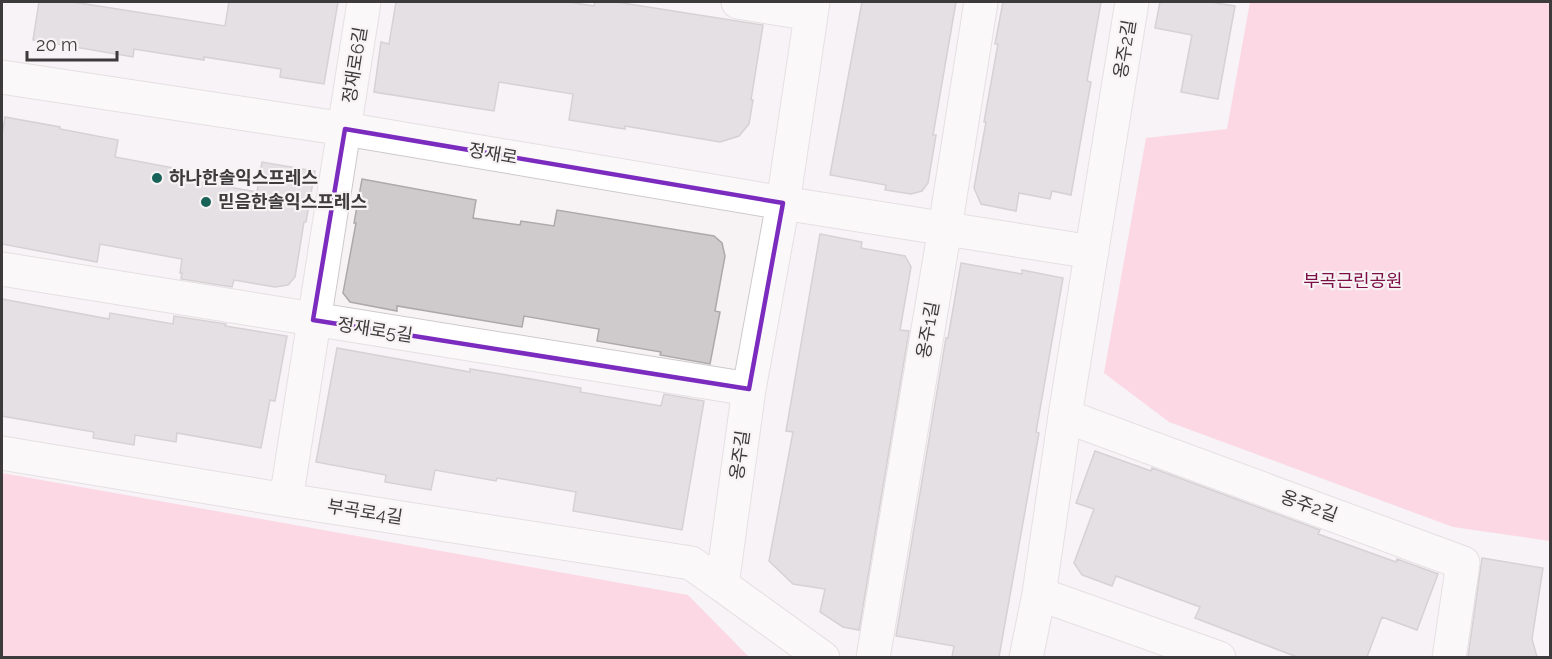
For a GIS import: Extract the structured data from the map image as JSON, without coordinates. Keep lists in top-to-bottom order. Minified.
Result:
{"streets":{"street":["옹주2길","정재로6길","정재로","정재로5길","옹주1길","옹주길","부곡로4길"]},"crossings":[["옹주2길","정재로"],["정재로6길","정재로"],["정재로6길","정재로5길"],["정재로6길","부곡로4길"],["정재로","옹주1길"],["정재로","옹주길"],["정재로5길","옹주길"],["옹주길","부곡로4길"]],"parks":["부곡근린공원"],"places":["하나한솔익스프레스","믿음한솔익스프레스"],"scale_bar":"20 m"}
